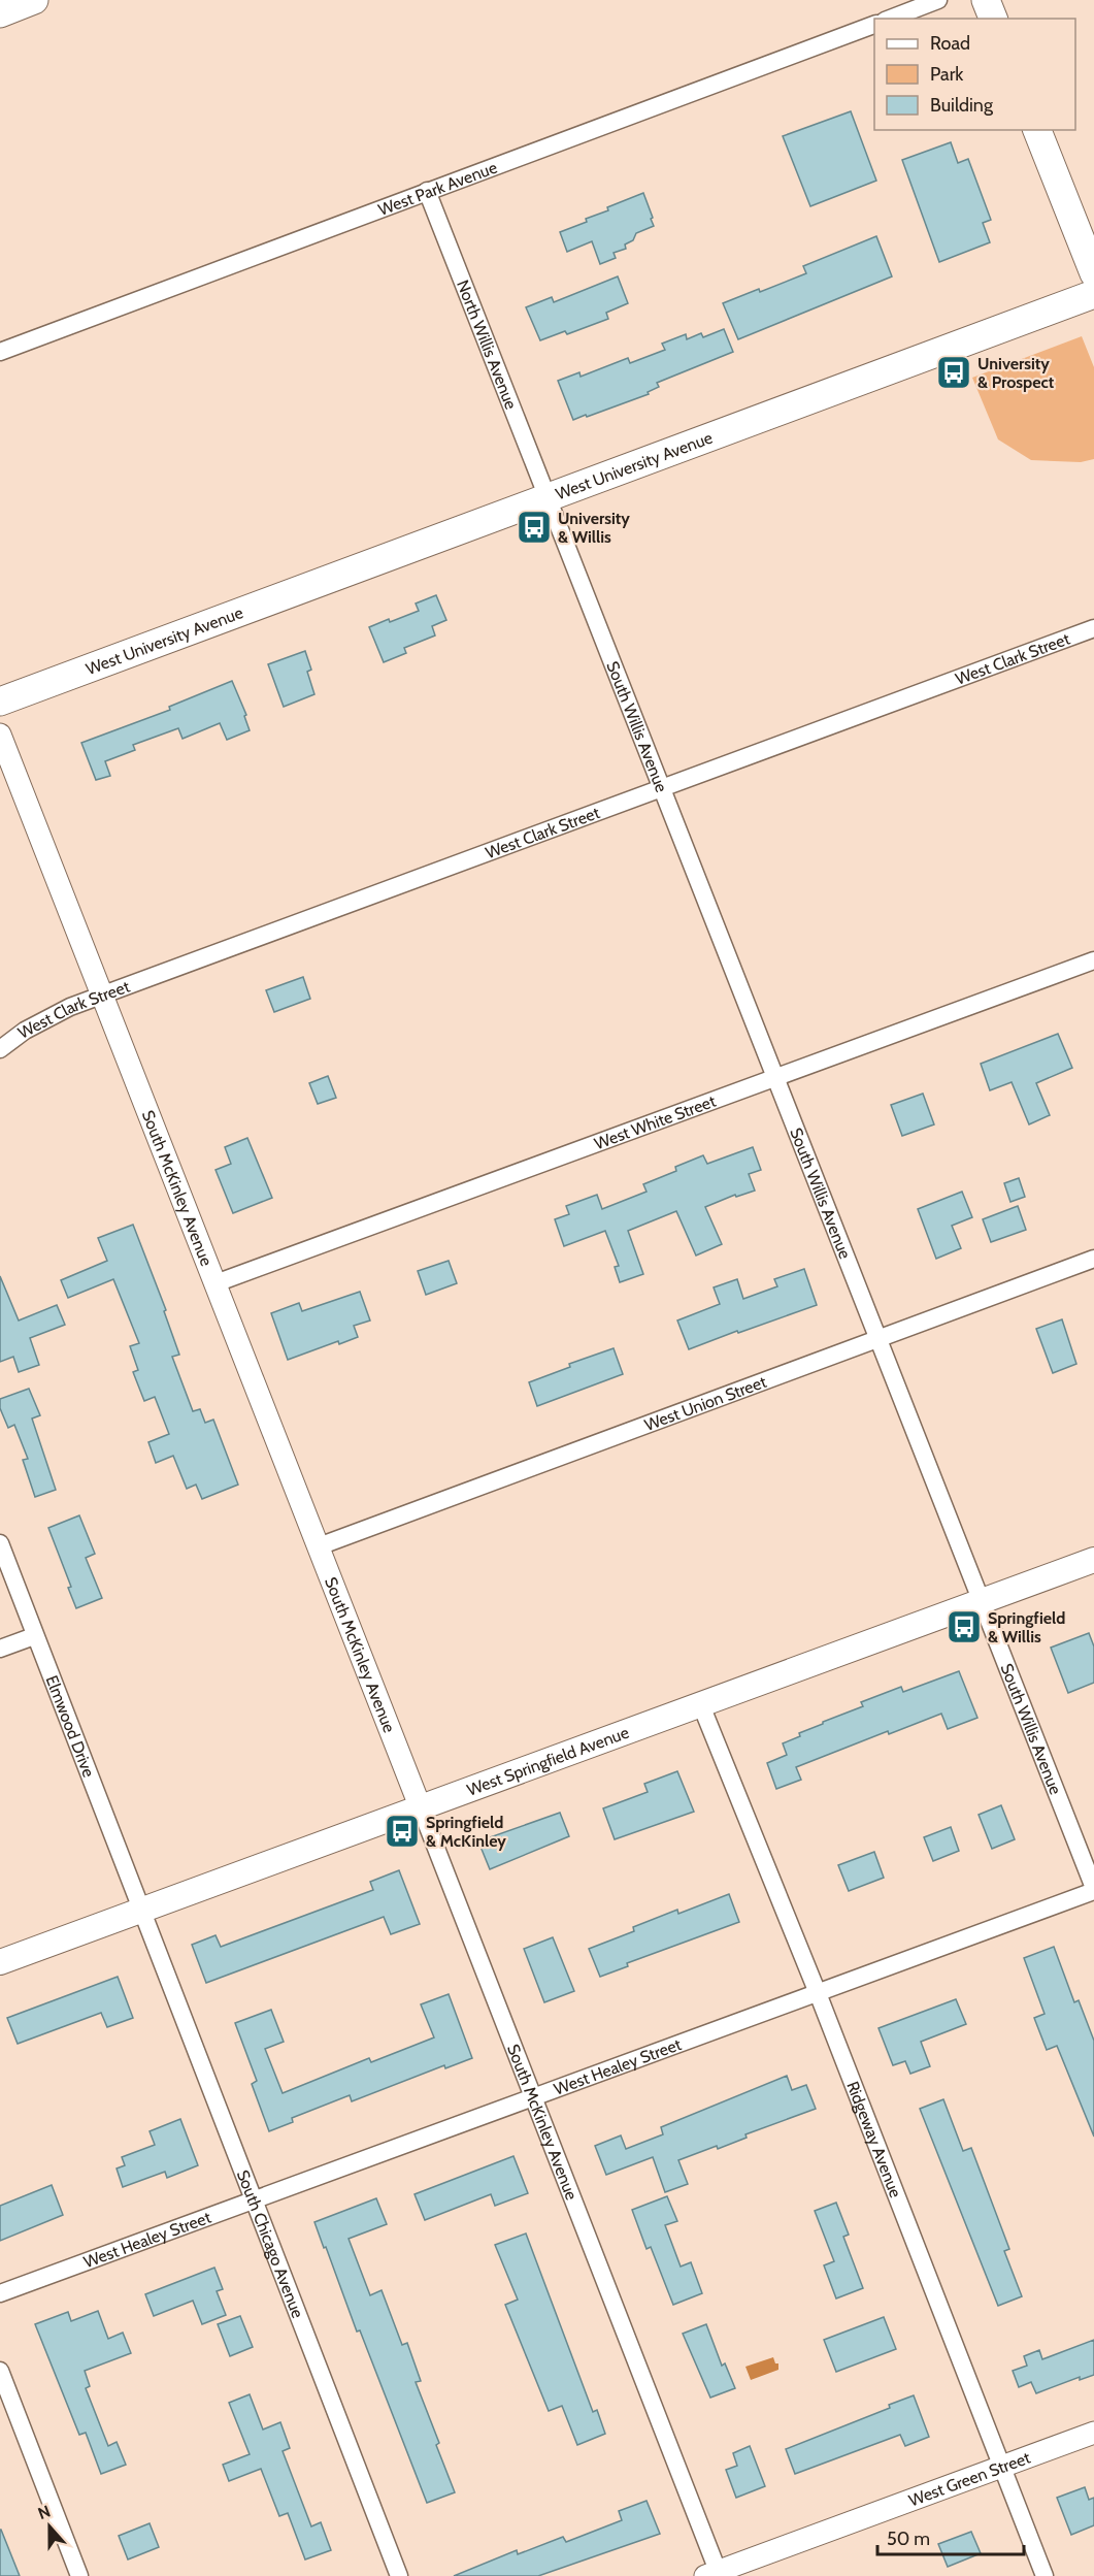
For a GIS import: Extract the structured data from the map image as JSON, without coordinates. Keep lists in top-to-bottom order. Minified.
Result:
{"streets":{"main road":["West University Avenue","West Springfield Avenue"],"street":["West Park Avenue","North Willis Avenue","West Clark Street","South Willis Avenue","West White Street","South McKinley Avenue","West Union Street","Elmwood Drive","West Healey Street","Ridgeway Avenue","South Chicago Avenue","West Green Street"]},"crossings":[["West Park Avenue","North Willis Avenue"],["North Willis Avenue","West University Avenue"],["North Willis Avenue","South Willis Avenue"],["West University Avenue","South Willis Avenue"],["West Clark Street","South Willis Avenue"],["West Clark Street","South McKinley Avenue"],["South Willis Avenue","West White Street"],["South Willis Avenue","West Union Street"],["South Willis Avenue","West Springfield Avenue"],["South Willis Avenue","West Healey Street"],["West White Street","South McKinley Avenue"],["South McKinley Avenue","West Union Street"],["South McKinley Avenue","West Springfield Avenue"],["South McKinley Avenue","West Healey Street"],["South McKinley Avenue","West Green Street"],["Elmwood Drive","West Springfield Avenue"],["Elmwood Drive","South Chicago Avenue"],["West Springfield Avenue","Ridgeway Avenue"],["West Springfield Avenue","South Chicago Avenue"],["West Healey Street","Ridgeway Avenue"],["West Healey Street","South Chicago Avenue"],["Ridgeway Avenue","West Green Street"]],"places":{"bus stop":["University & Prospect","University & Willis","Springfield & Willis","Springfield & McKinley"]},"legend":["Road","Park","Building"],"scale_bar":"50 m","north":"top"}
